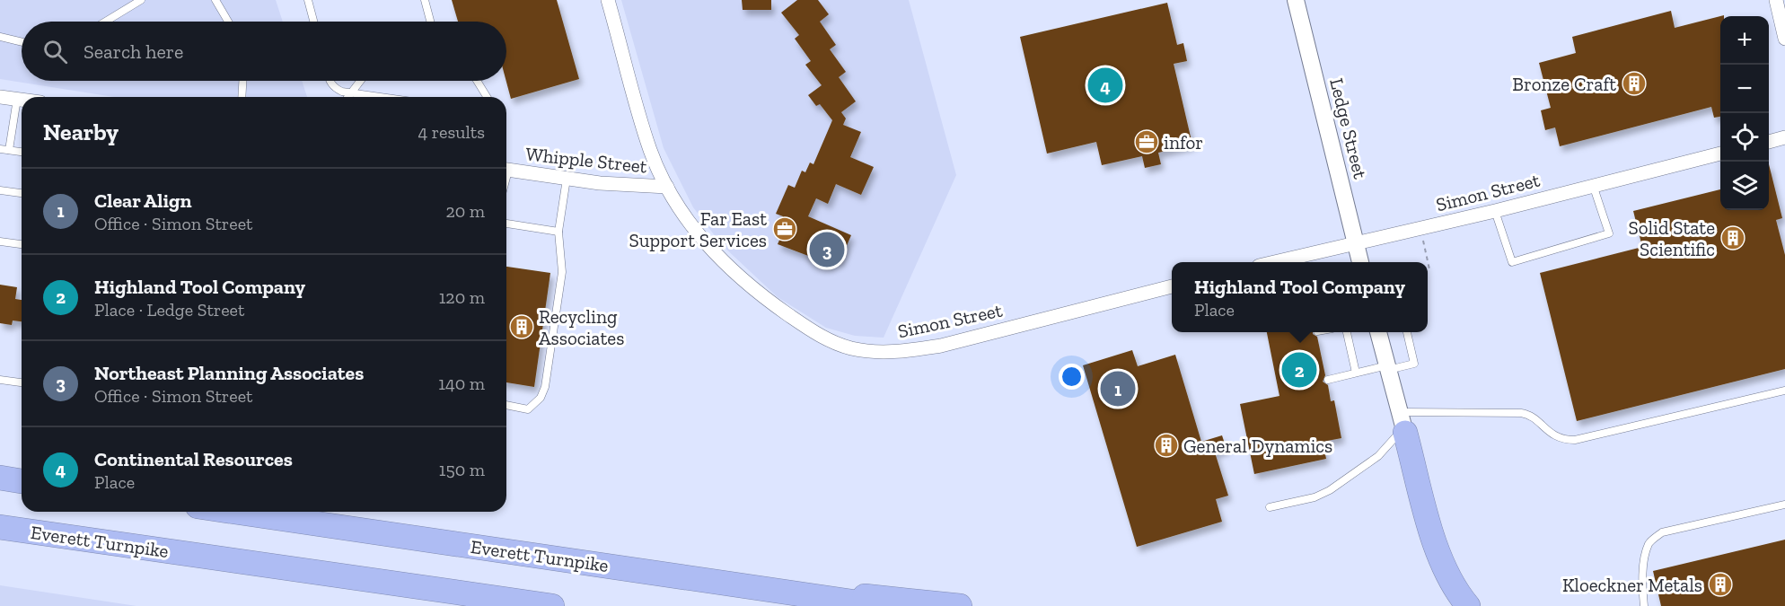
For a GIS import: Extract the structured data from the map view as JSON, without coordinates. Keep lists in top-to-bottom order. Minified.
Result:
{"streets":{"highway":["Everett Turnpike"],"street":["Ledge Street","Whipple Street","Simon Street"]},"crossings":[["Ledge Street","Simon Street"],["Whipple Street","Simon Street"]],"places":{"building":["Bronze Craft","Solid State Scientific","Recycling Associates","General Dynamics","Kloeckner Metals"],"office":["infor","Far East Support Services"]},"page":{"map_buttons":["+","−"],"search":"Search here","pins":["4","3","2","1"],"heading":["Nearby","4 results"],"list":[{"mark":"1","name":"Clear Align","note":"Office · Simon Street","value":"20 m"},{"mark":"2","name":"Highland Tool Company","note":"Place · Ledge Street","value":"120 m"},{"mark":"3","name":"Northeast Planning Associates","note":"Office · Simon Street","value":"140 m"},{"mark":"4","name":"Continental Resources","note":"Place","value":"150 m"}],"popup":["Highland Tool Company","Place"]}}
